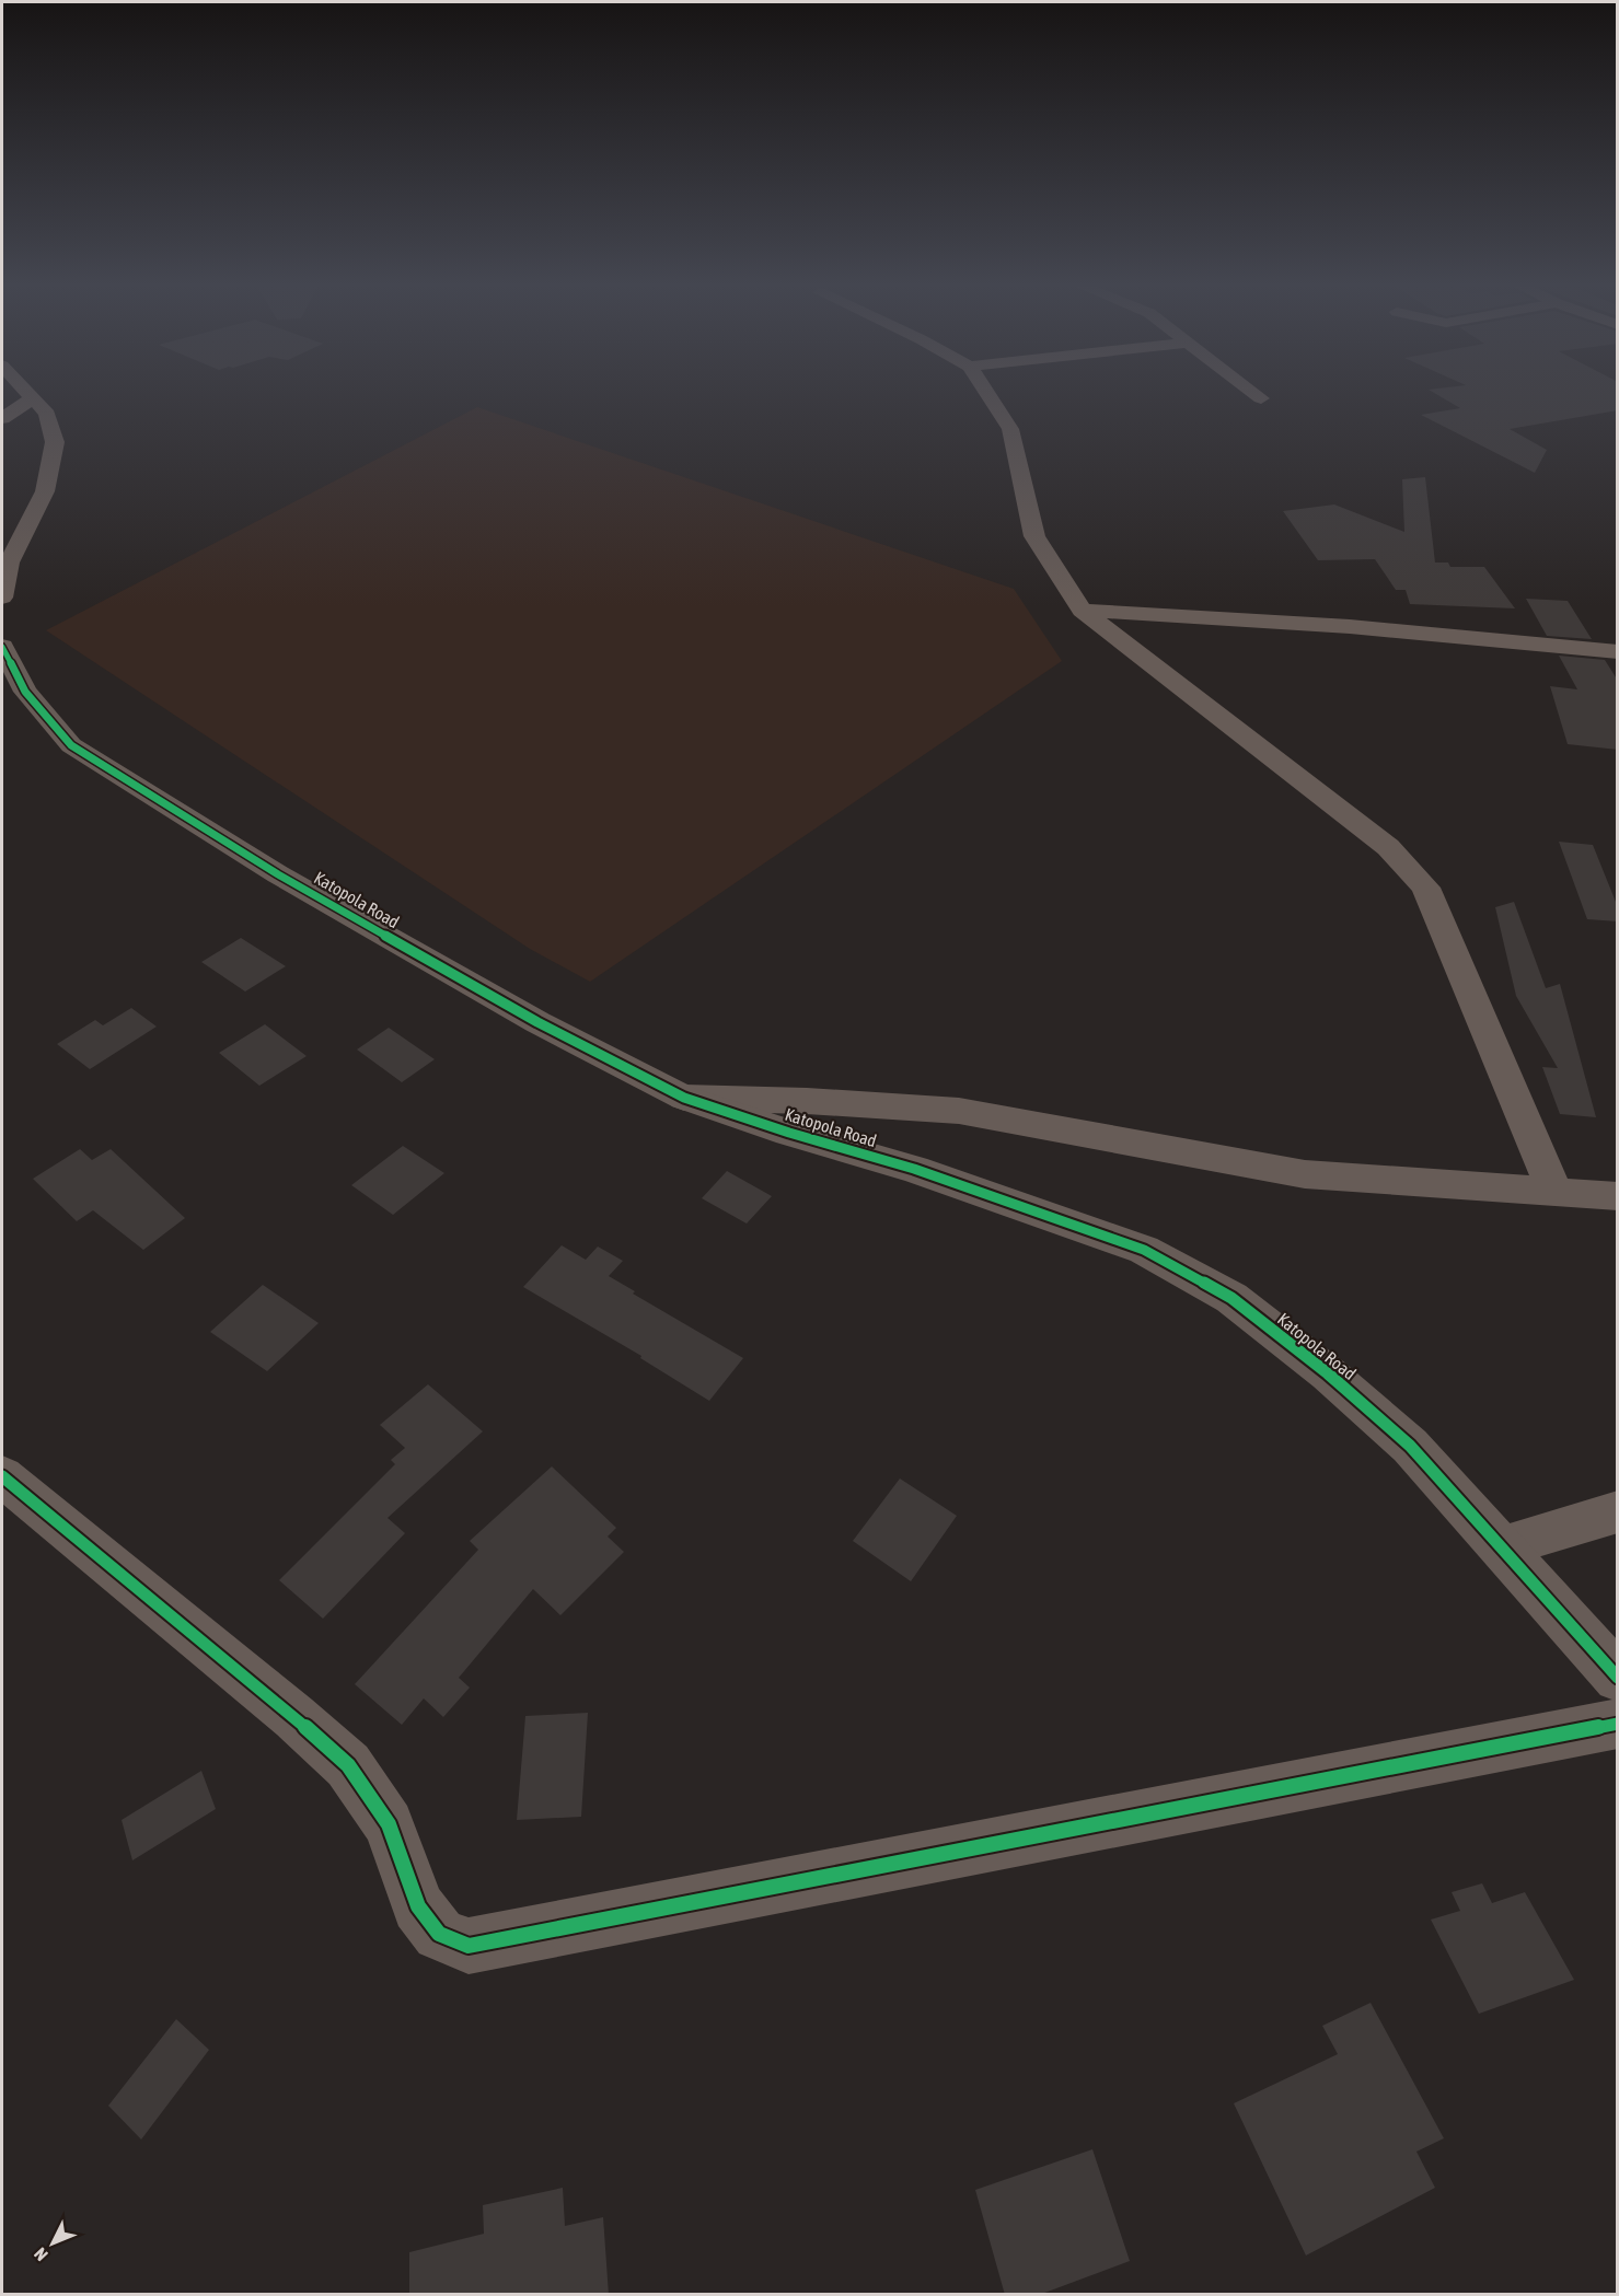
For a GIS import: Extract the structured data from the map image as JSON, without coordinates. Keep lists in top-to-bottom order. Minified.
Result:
{"streets":{"street":["Katopola Road"]},"north":"bottom left"}
